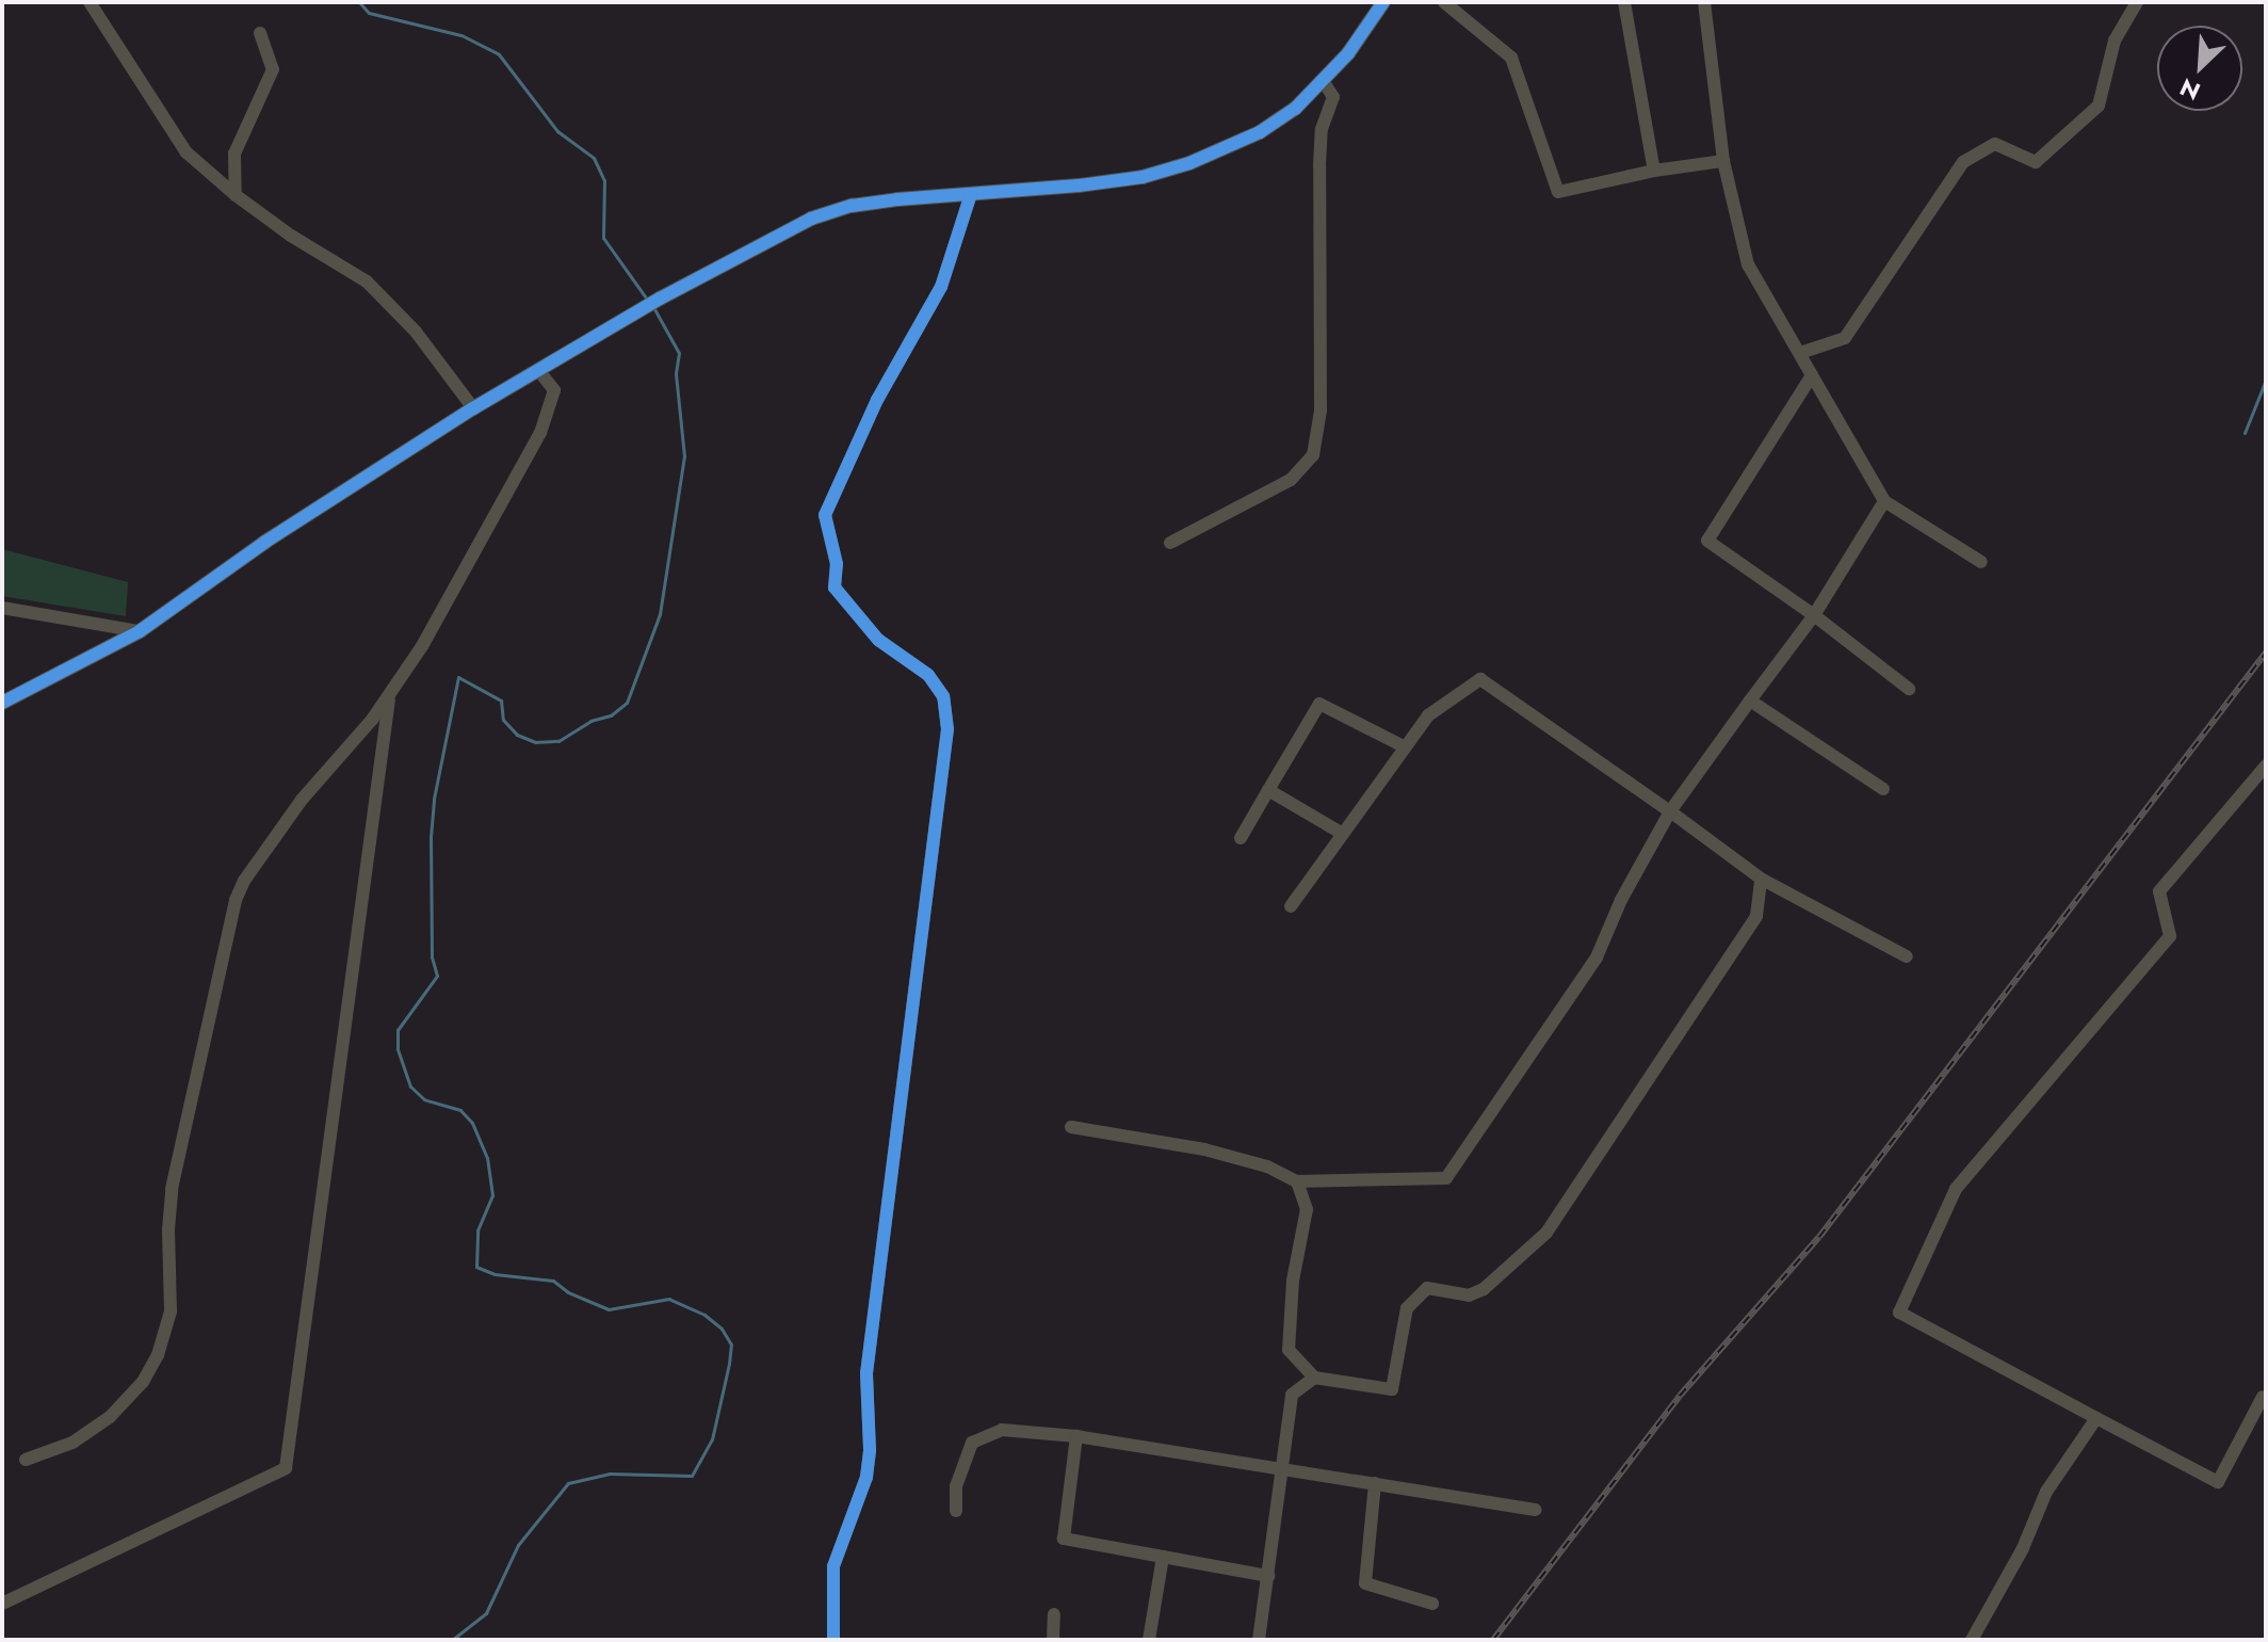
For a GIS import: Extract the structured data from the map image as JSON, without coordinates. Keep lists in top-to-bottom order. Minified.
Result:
{"north":"bottom left"}
